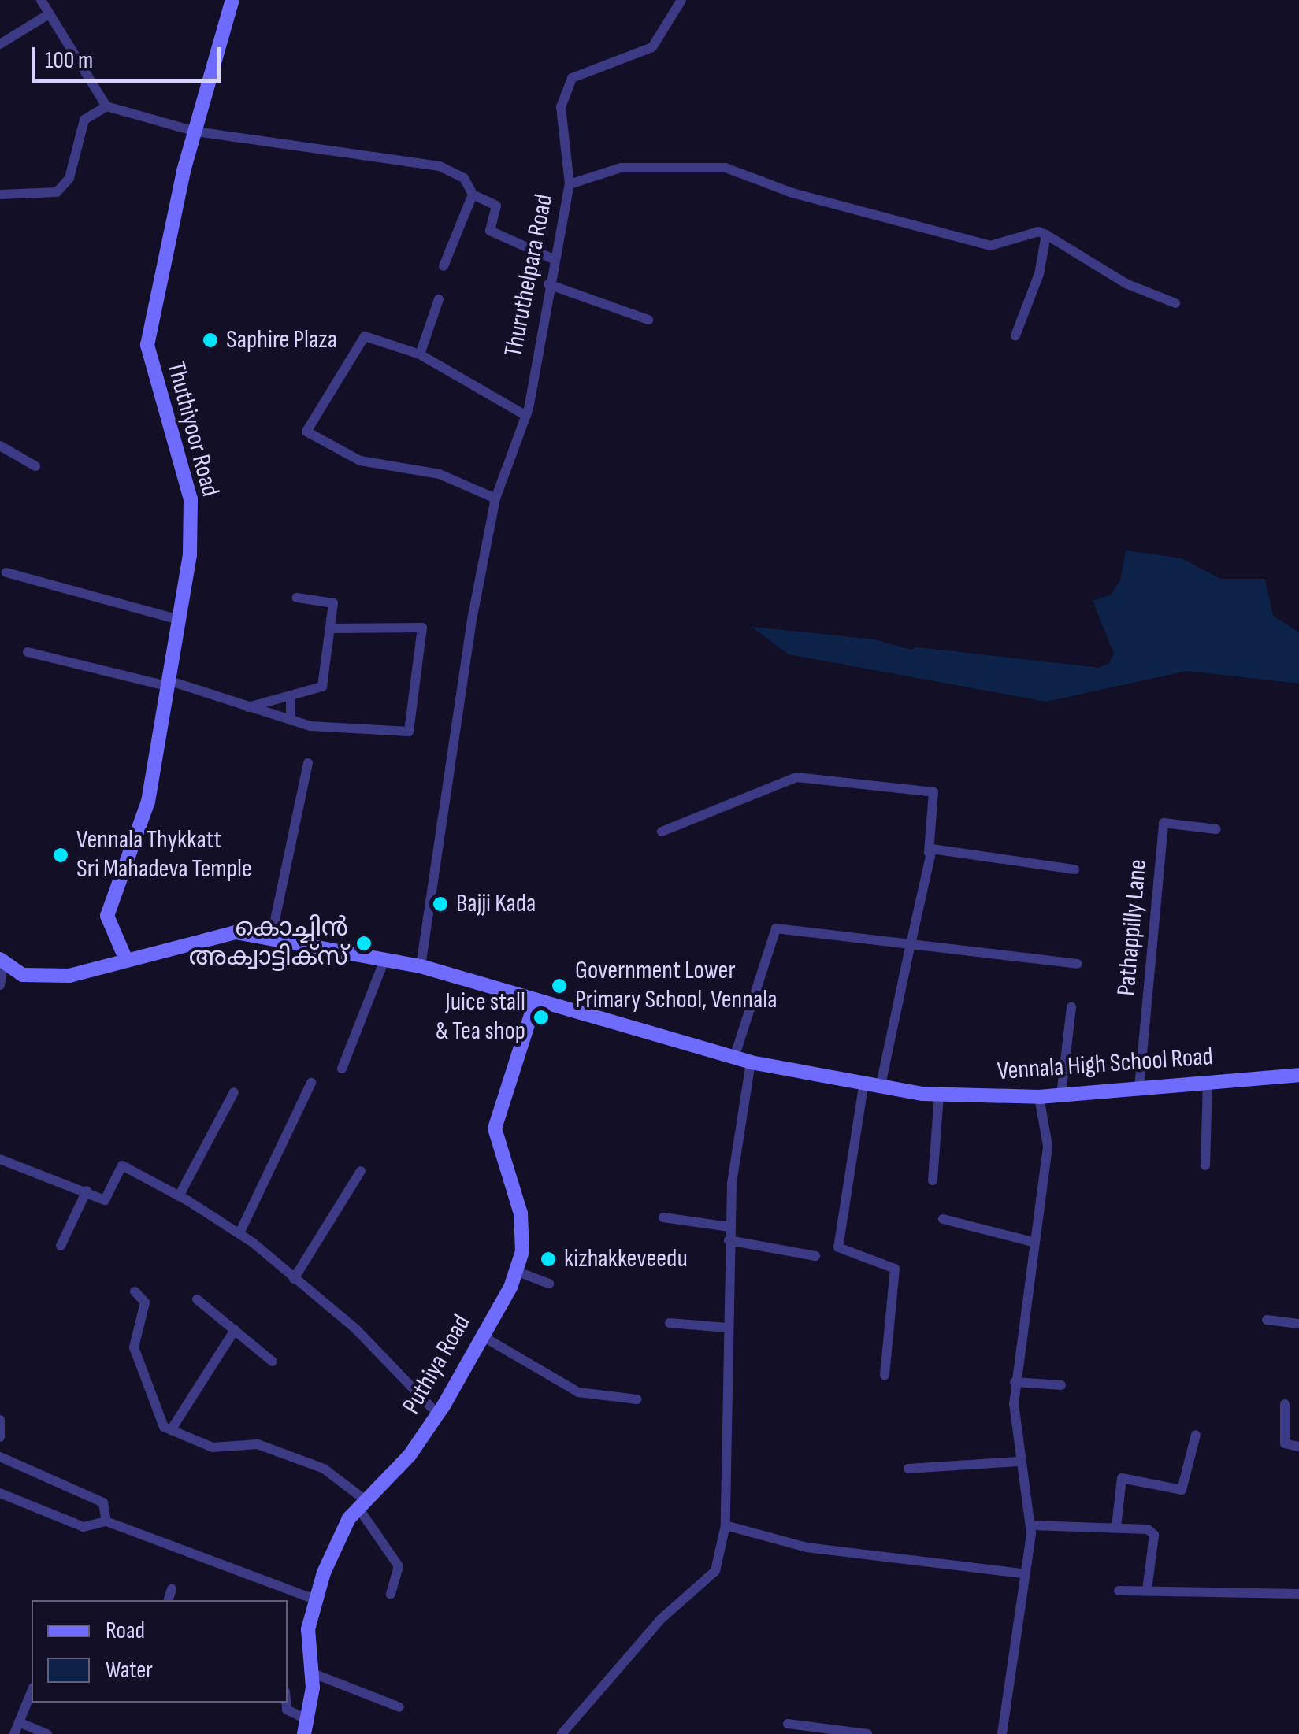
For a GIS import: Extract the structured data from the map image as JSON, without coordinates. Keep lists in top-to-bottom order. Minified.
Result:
{"streets":{"main road":["Thuthiyoor Road","Vennala High School Road","Puthiya Road"],"street":["Thuruthelpara Road","Pathappilly Lane"]},"crossings":[["Thuruthelpara Road","Vennala High School Road"],["Thuthiyoor Road","Vennala High School Road"],["Pathappilly Lane","Vennala High School Road"],["Vennala High School Road","Puthiya Road"]],"places":["Saphire Plaza","Vennala Thykkatt Sri Mahadeva Temple","Bajji Kada","കൊച്ചിൻ അക്വാട്ടിക്സ്","Government Lower Primary School, Vennala","Juice stall & Tea shop","kizhakkeveedu"],"legend":["Road","Water"],"scale_bar":"100 m"}
